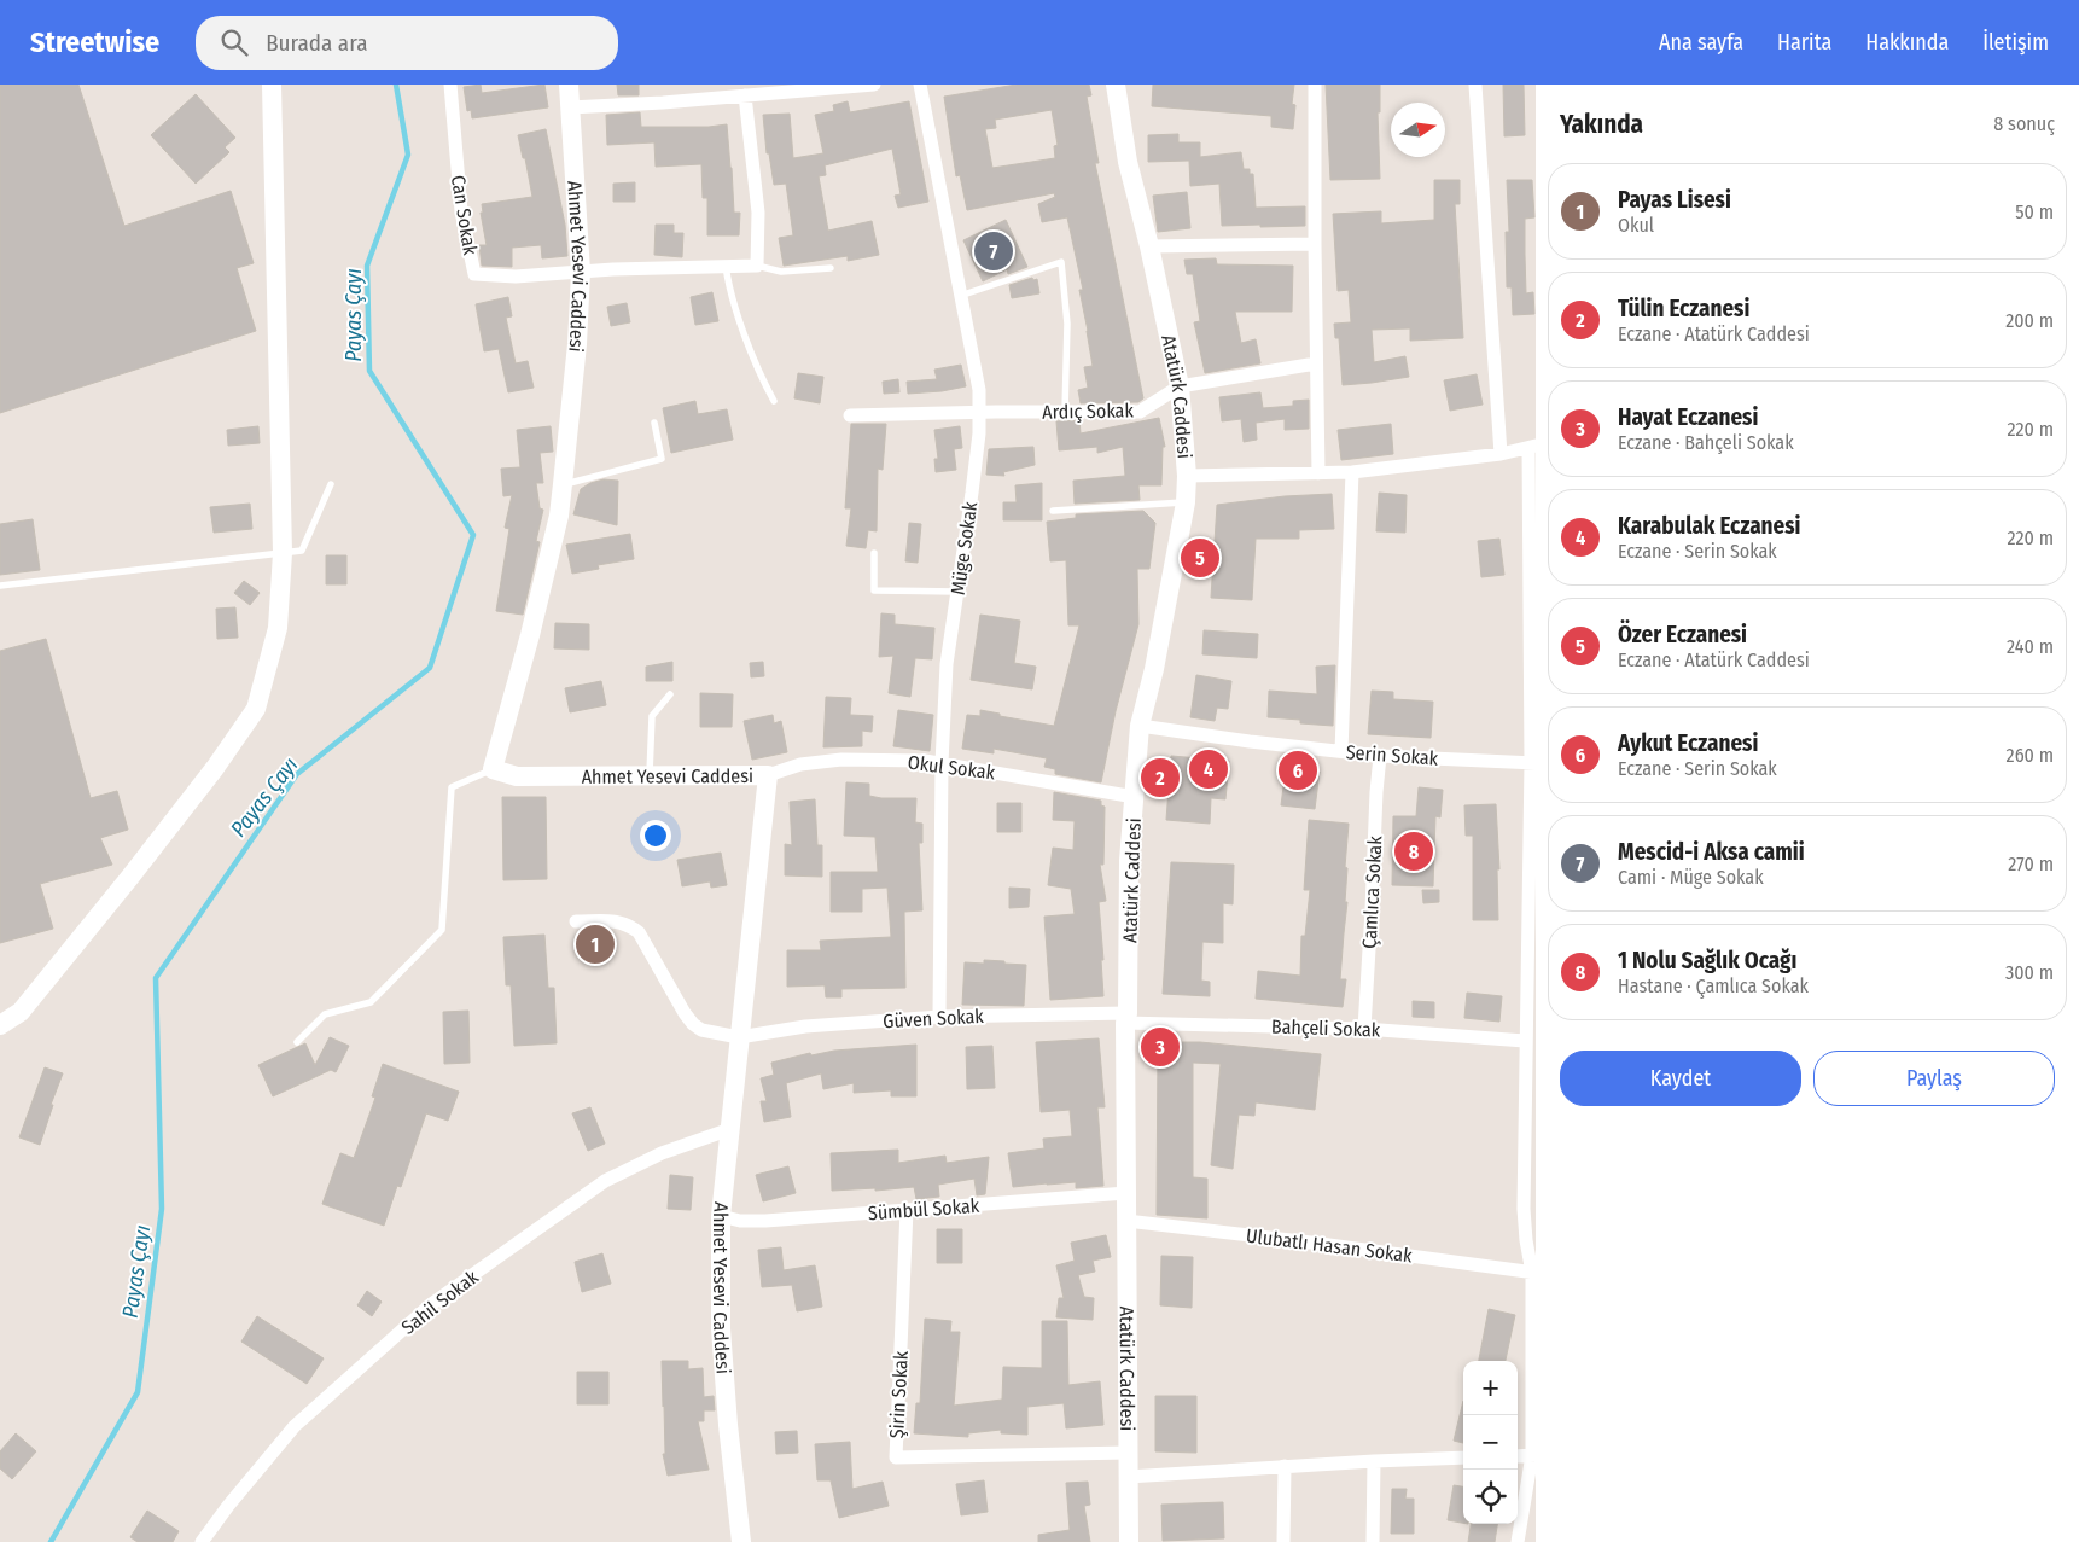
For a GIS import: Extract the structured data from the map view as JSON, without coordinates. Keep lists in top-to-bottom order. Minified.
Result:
{"streets":{"street":["Can Sokak","Ahmet Yesevi Caddesi","Atatürk Caddesi","Ardıç Sokak","Müge Sokak","Serin Sokak","Okul Sokak","Çamlıca Sokak","Güven Sokak","Bahçeli Sokak","Sümbül Sokak","Ulubatlı Hasan Sokak","Sahil Sokak","Şirin Sokak"]},"crossings":[["Can Sokak","Ahmet Yesevi Caddesi"],["Ahmet Yesevi Caddesi","Okul Sokak"],["Ahmet Yesevi Caddesi","Güven Sokak"],["Ahmet Yesevi Caddesi","Sümbül Sokak"],["Ahmet Yesevi Caddesi","Sahil Sokak"],["Atatürk Caddesi","Ardıç Sokak"],["Atatürk Caddesi","Serin Sokak"],["Atatürk Caddesi","Okul Sokak"],["Atatürk Caddesi","Güven Sokak"],["Atatürk Caddesi","Bahçeli Sokak"],["Atatürk Caddesi","Sümbül Sokak"],["Atatürk Caddesi","Ulubatlı Hasan Sokak"],["Atatürk Caddesi","Şirin Sokak"],["Ardıç Sokak","Müge Sokak"],["Müge Sokak","Okul Sokak"],["Müge Sokak","Güven Sokak"],["Serin Sokak","Çamlıca Sokak"],["Çamlıca Sokak","Bahçeli Sokak"],["Güven Sokak","Bahçeli Sokak"],["Sümbül Sokak","Şirin Sokak"]],"water":["Payas Çayı"],"north":"right","page":{"header":"Streetwise","search":"Burada ara","nav":["Ana sayfa","Harita","Hakkında","İletişim"],"heading":["Yakında","8 sonuç"],"list":[{"mark":"1","name":"Payas Lisesi","note":"Okul","value":"50 m"},{"mark":"2","name":"Tülin Eczanesi","note":"Eczane · Atatürk Caddesi","value":"200 m"},{"mark":"3","name":"Hayat Eczanesi","note":"Eczane · Bahçeli Sokak","value":"220 m"},{"mark":"4","name":"Karabulak Eczanesi","note":"Eczane · Serin Sokak","value":"220 m"},{"mark":"5","name":"Özer Eczanesi","note":"Eczane · Atatürk Caddesi","value":"240 m"},{"mark":"6","name":"Aykut Eczanesi","note":"Eczane · Serin Sokak","value":"260 m"},{"mark":"7","name":"Mescid-i Aksa camii","note":"Cami · Müge Sokak","value":"270 m"},{"mark":"8","name":"1 Nolu Sağlık Ocağı","note":"Hastane · Çamlıca Sokak","value":"300 m"}],"pins":["7","5","4","6","2","8","1","3"],"buttons":["Kaydet","Paylaş"],"map_buttons":["+","−"]}}
